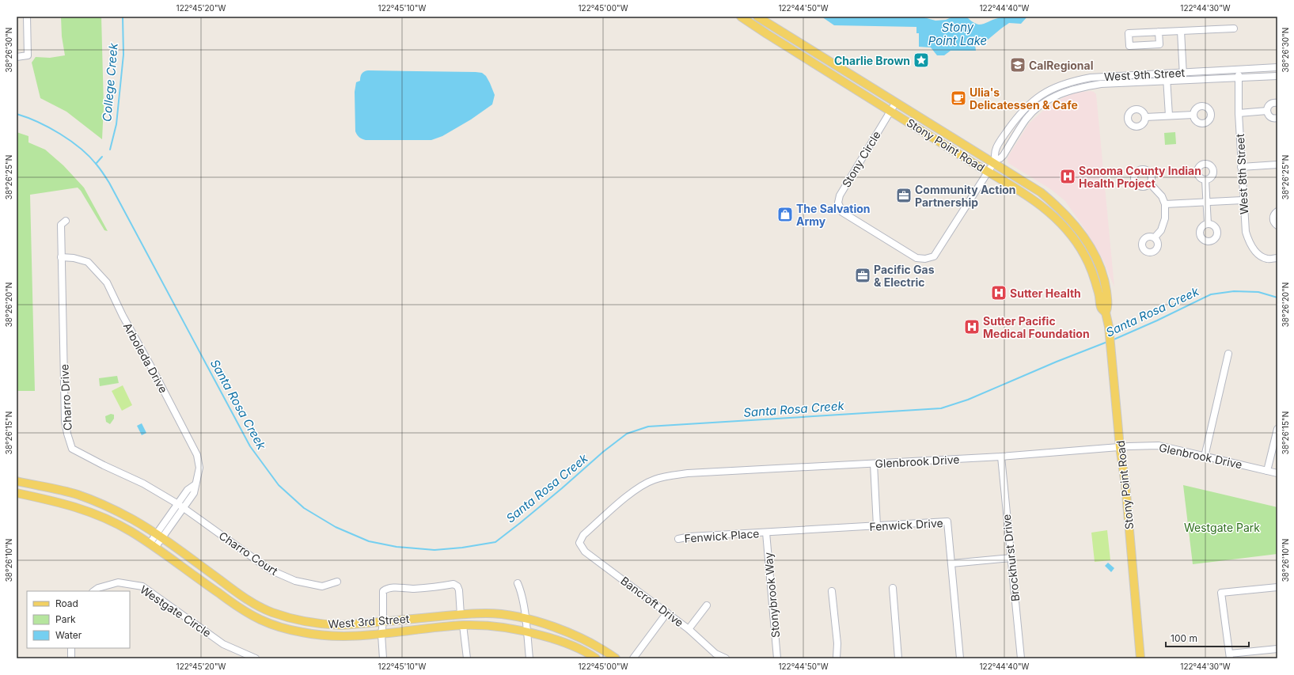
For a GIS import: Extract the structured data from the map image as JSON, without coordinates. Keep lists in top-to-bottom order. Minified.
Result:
{"streets":{"main road":["Stony Point Road","West 3rd Street"],"street":["West 9th Street","Stony Circle","West 8th Street","Arboleda Drive","Charro Drive","Glenbrook Drive","Fenwick Drive","Fenwick Place","Charro Court","Brockhurst Drive","Stonybrook Way","Bancroft Drive","Westgate Circle"]},"crossings":[["West 9th Street","Stony Point Road"],["West 9th Street","Stony Circle"],["West 9th Street","West 8th Street"],["Stony Point Road","Stony Circle"],["Stony Point Road","Glenbrook Drive"],["Arboleda Drive","Charro Drive"],["Arboleda Drive","Charro Court"],["Arboleda Drive","West 3rd Street"],["Charro Drive","Charro Court"],["Glenbrook Drive","Brockhurst Drive"],["Glenbrook Drive","Bancroft Drive"],["Fenwick Drive","Fenwick Place"],["Fenwick Drive","Stonybrook Way"],["Fenwick Place","Stonybrook Way"]],"water":["Stony Point Lake","College Creek","Santa Rosa Creek"],"parks":["Westgate Park"],"places":{"place":["Charlie Brown"],"school or university":["CalRegional"],"cafe":["Ulia's Delicatessen & Cafe"],"hospital":["Sonoma County Indian Health Project","Sutter Health","Sutter Pacific Medical Foundation"],"office":["Community Action Partnership","Pacific Gas & Electric"],"shop":["The Salvation Army"]},"legend":["Road","Park","Water"],"scale_bar":"100 m","coordinates":["122°45'20\"W","122°45'10\"W","122°45'00\"W","122°44'50\"W","122°44'40\"W","122°44'30\"W","38°26'30\"N","38°26'25\"N","38°26'20\"N","38°26'15\"N","38°26'10\"N"]}
